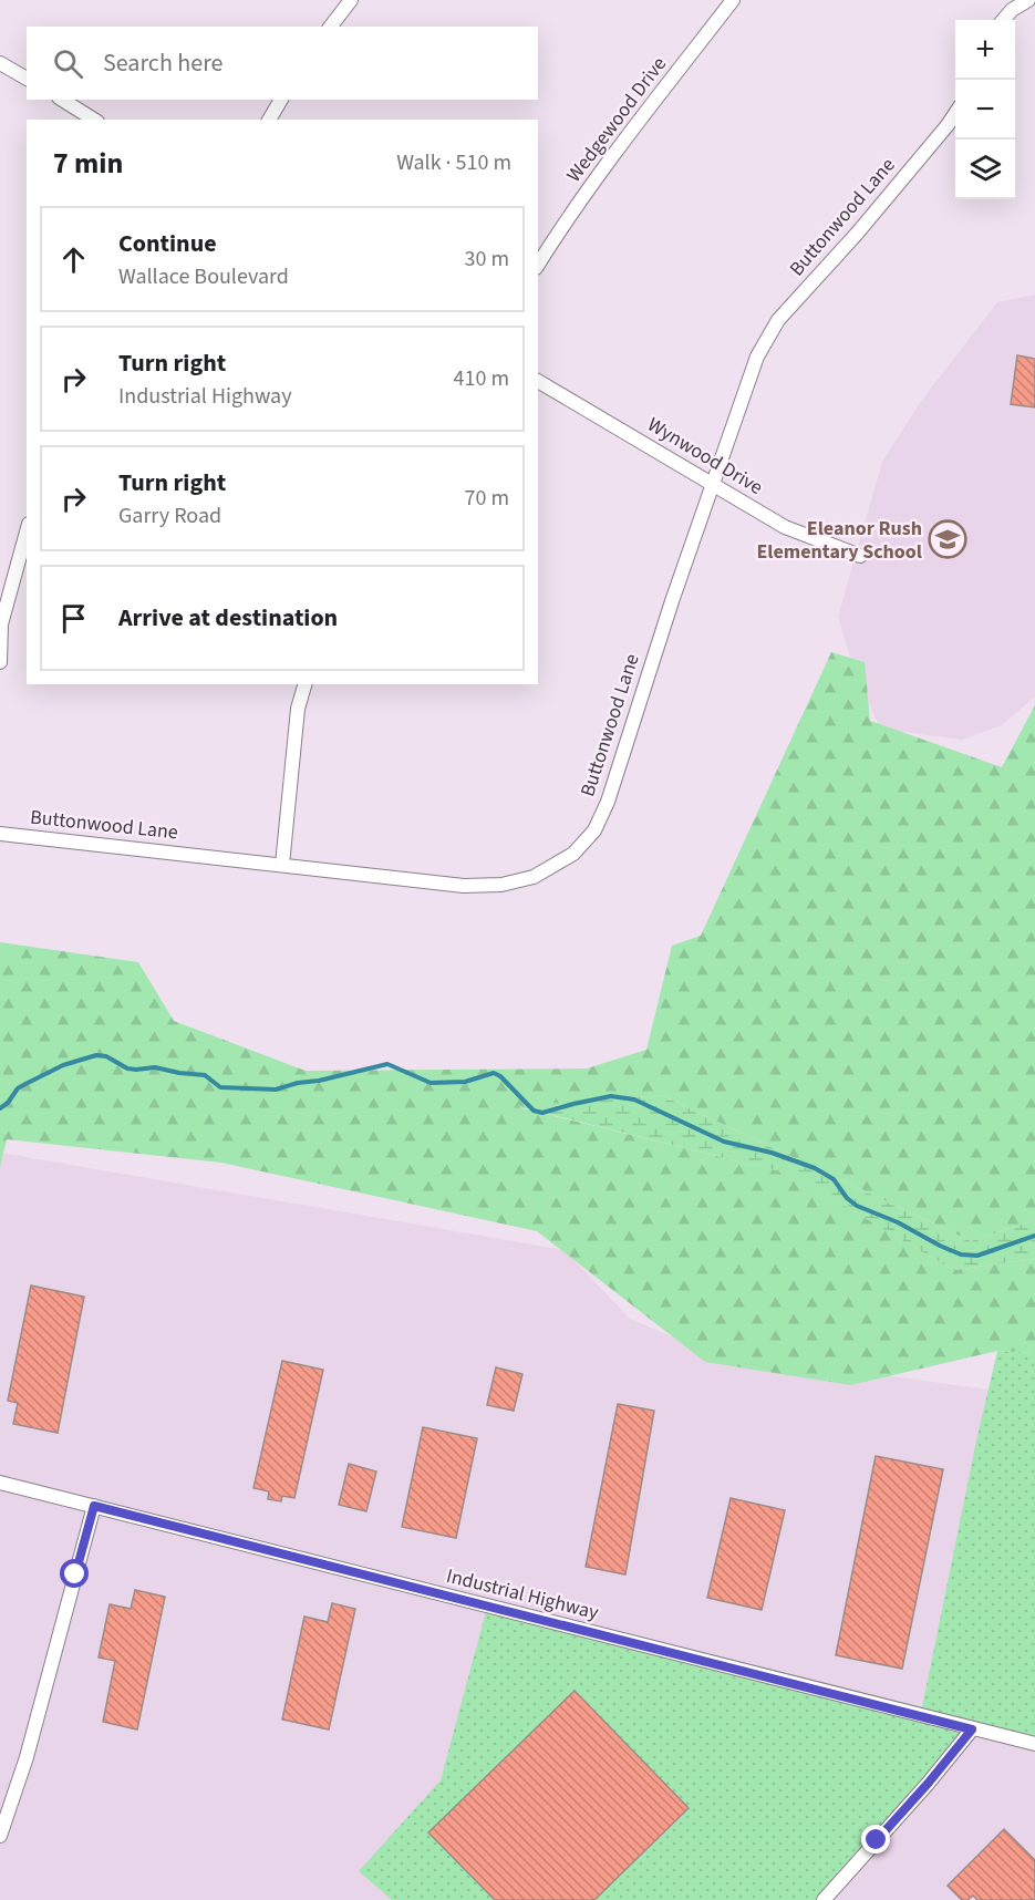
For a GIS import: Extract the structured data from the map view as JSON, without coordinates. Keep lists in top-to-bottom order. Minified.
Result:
{"streets":{"street":["Wedgewood Drive","Buttonwood Lane","Wynwood Drive","Industrial Highway"]},"crossings":[["Buttonwood Lane","Wynwood Drive"]],"places":{"school or university":["Eleanor Rush Elementary School"]},"page":{"map_buttons":["+","−"],"search":"Search here","heading":["7 min","Walk · 510 m"],"list":[["Continue","Wallace Boulevard","30 m"],["Turn right","Industrial Highway","410 m"],["Turn right","Garry Road","70 m"],"Arrive at destination"]}}
